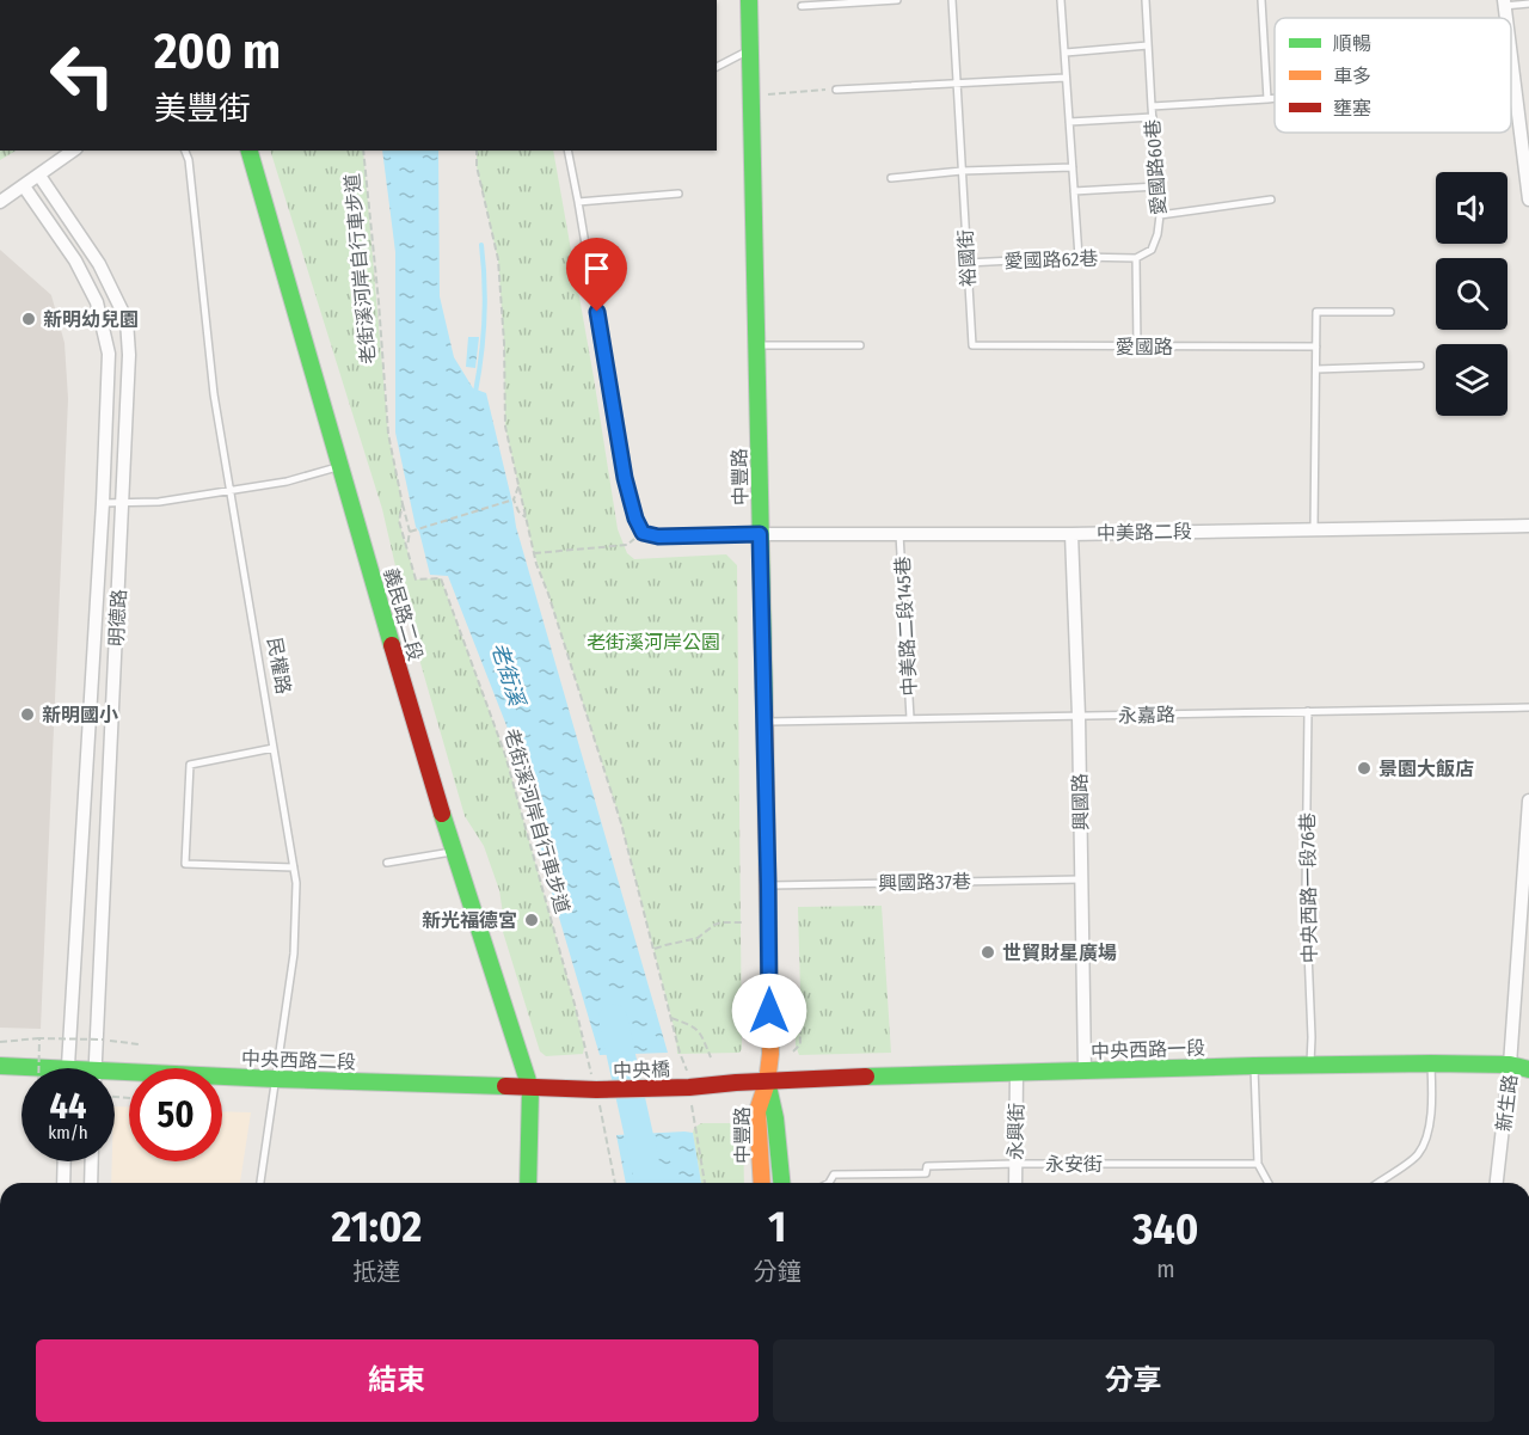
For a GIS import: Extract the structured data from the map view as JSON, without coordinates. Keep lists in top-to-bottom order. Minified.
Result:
{"streets":{"street":["中豐路","中美路二段","義民路二段","明德路","興國路","中央西路一段","中央西路二段","中央橋","新生路","永興街"],"lane":["愛國路60巷","裕國街","愛國路62巷","愛國路","中美路二段145巷","民權路","永嘉路","興國路37巷","中央西路一段76巷","永安街"],"path":["老街溪河岸自行車步道"]},"crossings":[["愛國路60巷","愛國路62巷"],["裕國街","愛國路62巷"],["裕國街","愛國路"],["老街溪河岸自行車步道","中央西路二段"],["老街溪河岸自行車步道","中央橋"],["中豐路","中美路二段"],["中豐路","永嘉路"],["中豐路","興國路37巷"],["中豐路","中央西路一段"],["中美路二段","中美路二段145巷"],["中美路二段","興國路"],["義民路二段","中央西路二段"],["中美路二段145巷","永嘉路"],["民權路","中央西路二段"],["永嘉路","興國路"],["永嘉路","中央西路一段76巷"],["興國路","興國路37巷"],["興國路","中央西路一段"],["中央西路一段76巷","中央西路一段"],["中央西路一段","新生路"],["中央西路一段","永興街"],["中央西路二段","中央橋"],["永興街","永安街"]],"water":["老街溪"],"parks":["老街溪河岸公園"],"places":["新明幼兒園","新明國小","景園大飯店","新光福德宮","世貿財星廣場"],"legend":["順暢","車多","壅塞"],"page":{"turn":["200 m","美豐街"],"speed":"44 km/h","limit":"50","eta":["21:02","抵達","1","分鐘","340","m"],"buttons":["結束","分享"]}}
